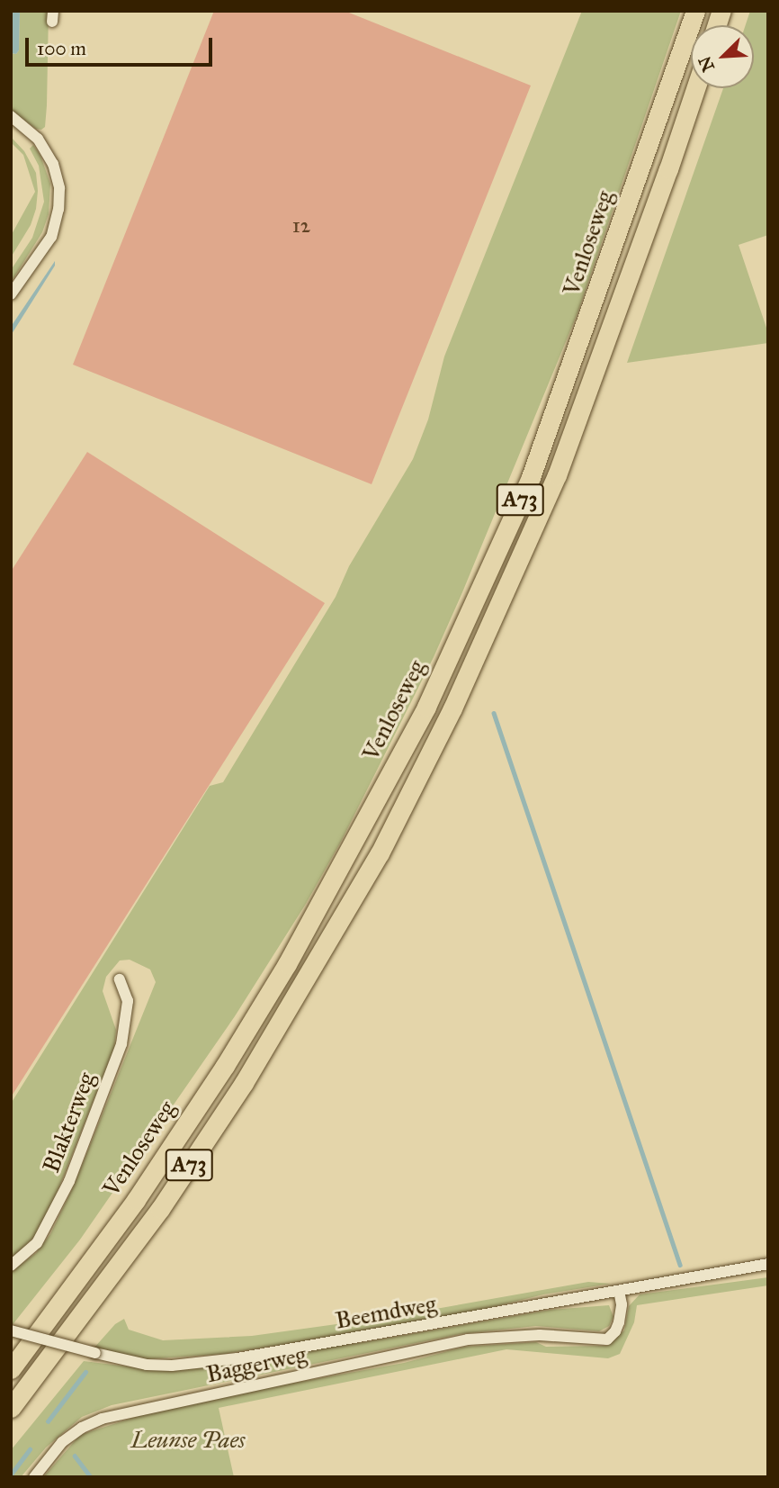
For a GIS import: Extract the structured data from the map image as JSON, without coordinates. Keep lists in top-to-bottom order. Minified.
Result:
{"streets":{"highway":["Venloseweg","A73"],"street":["Blakterweg","Beemdweg","Baggerweg"]},"crossings":[["Beemdweg","Baggerweg"]],"parks":["Leunse Paes"],"house_numbers":["12"],"scale_bar":"100 m","north":"bottom left"}
